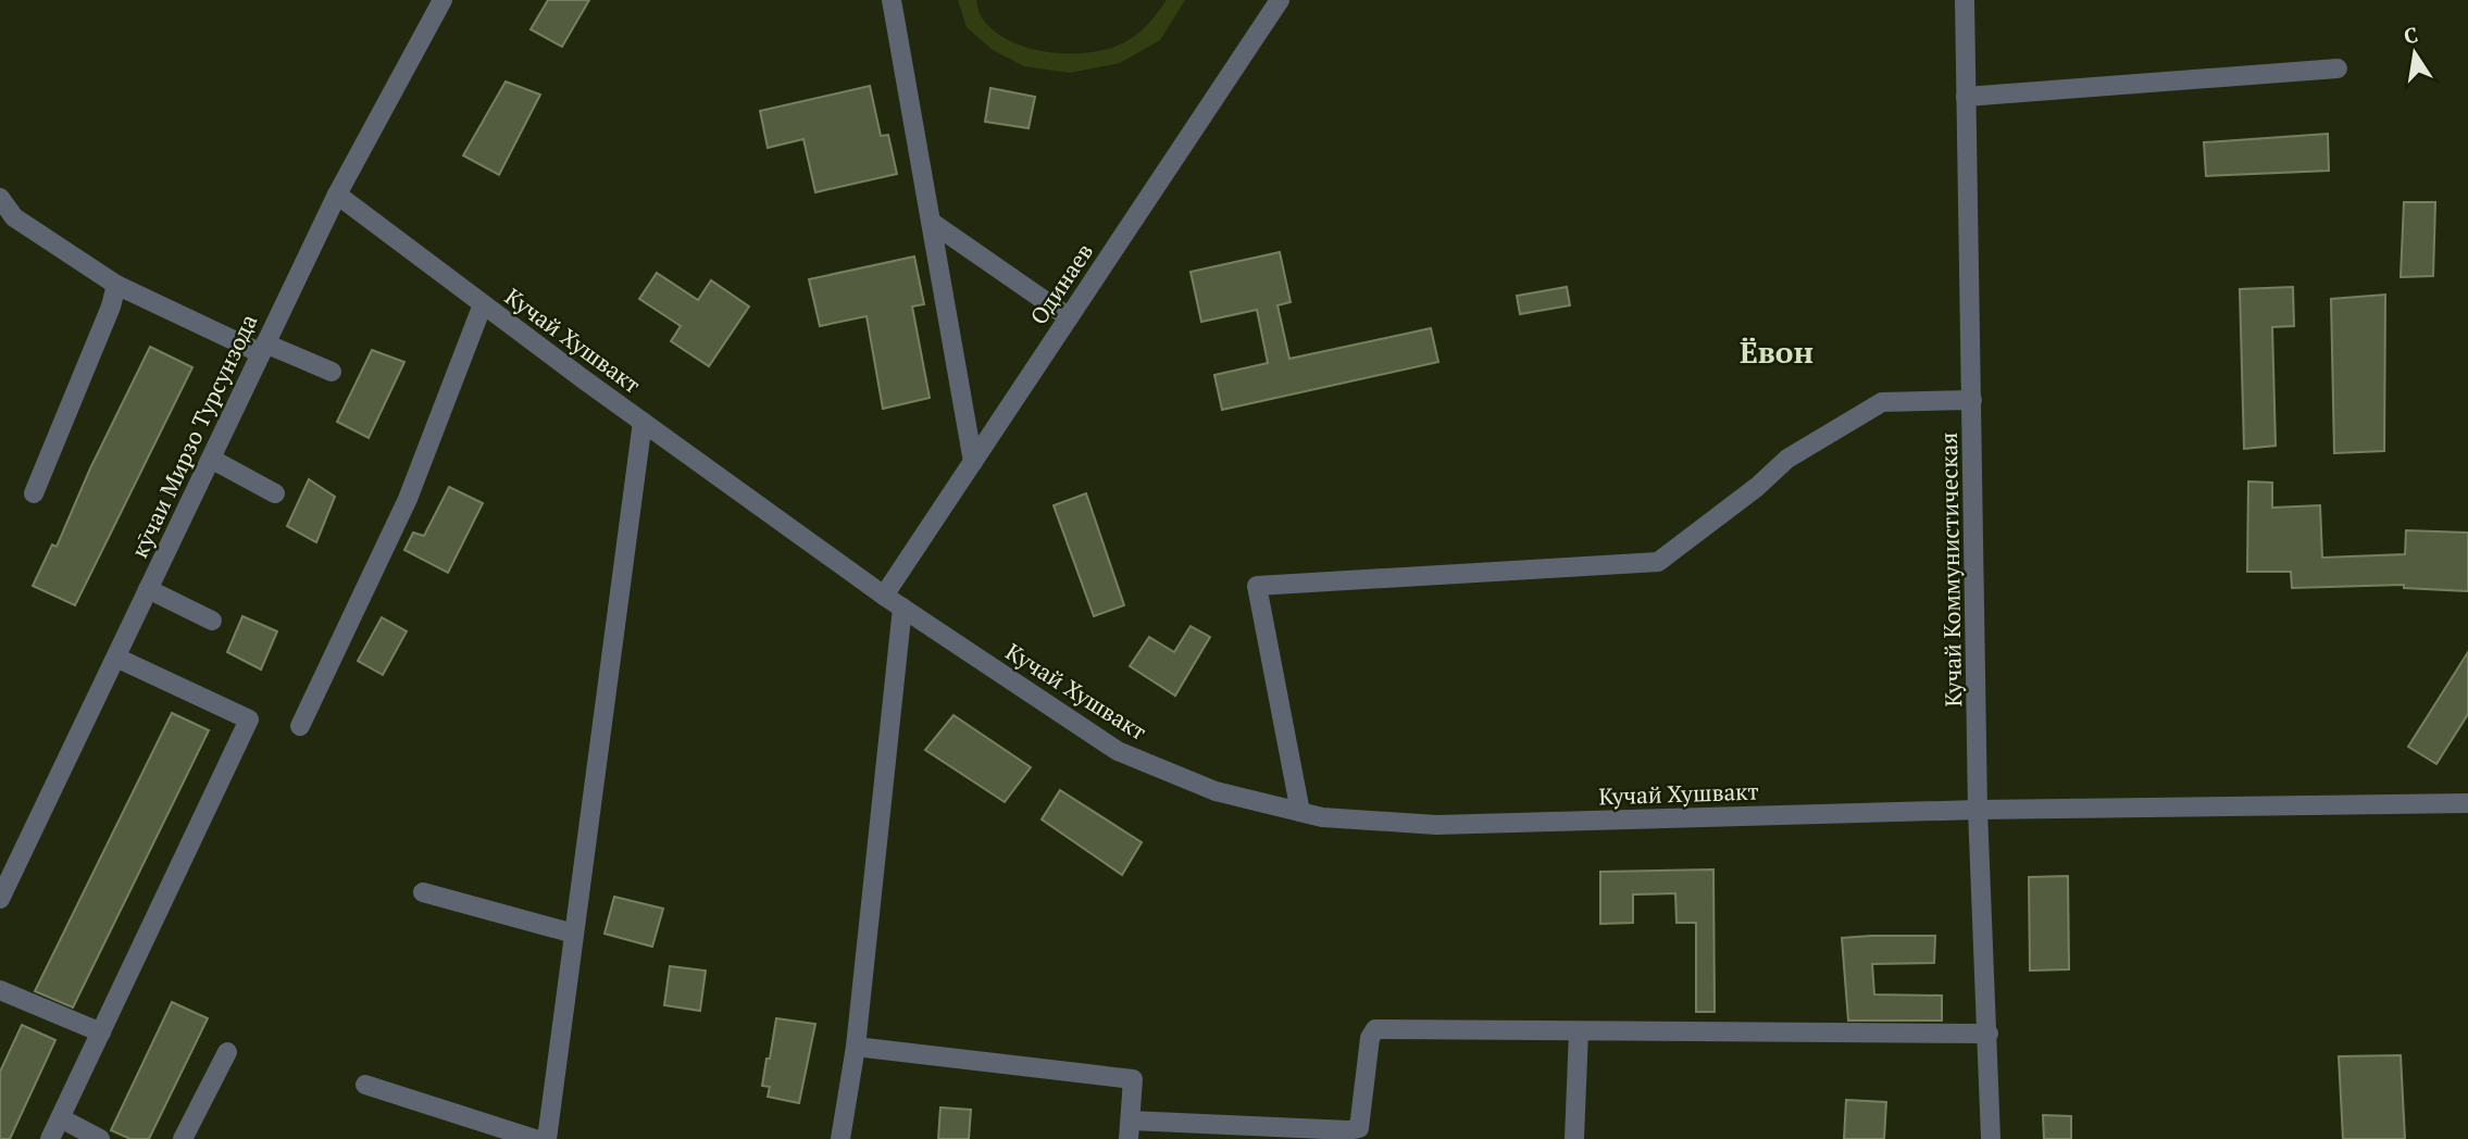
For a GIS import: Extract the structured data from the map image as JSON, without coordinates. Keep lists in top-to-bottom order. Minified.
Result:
{"streets":{"street":["Одинаев","Кучай Хушвакт","кӯчаи Мирзо Турсунзода","Кучай Коммунистическая"]},"crossings":[["Одинаев","Кучай Хушвакт"],["Кучай Хушвакт","кӯчаи Мирзо Турсунзода"],["Кучай Хушвакт","Кучай Коммунистическая"]],"districts":["Ёвон"],"north":"top"}
